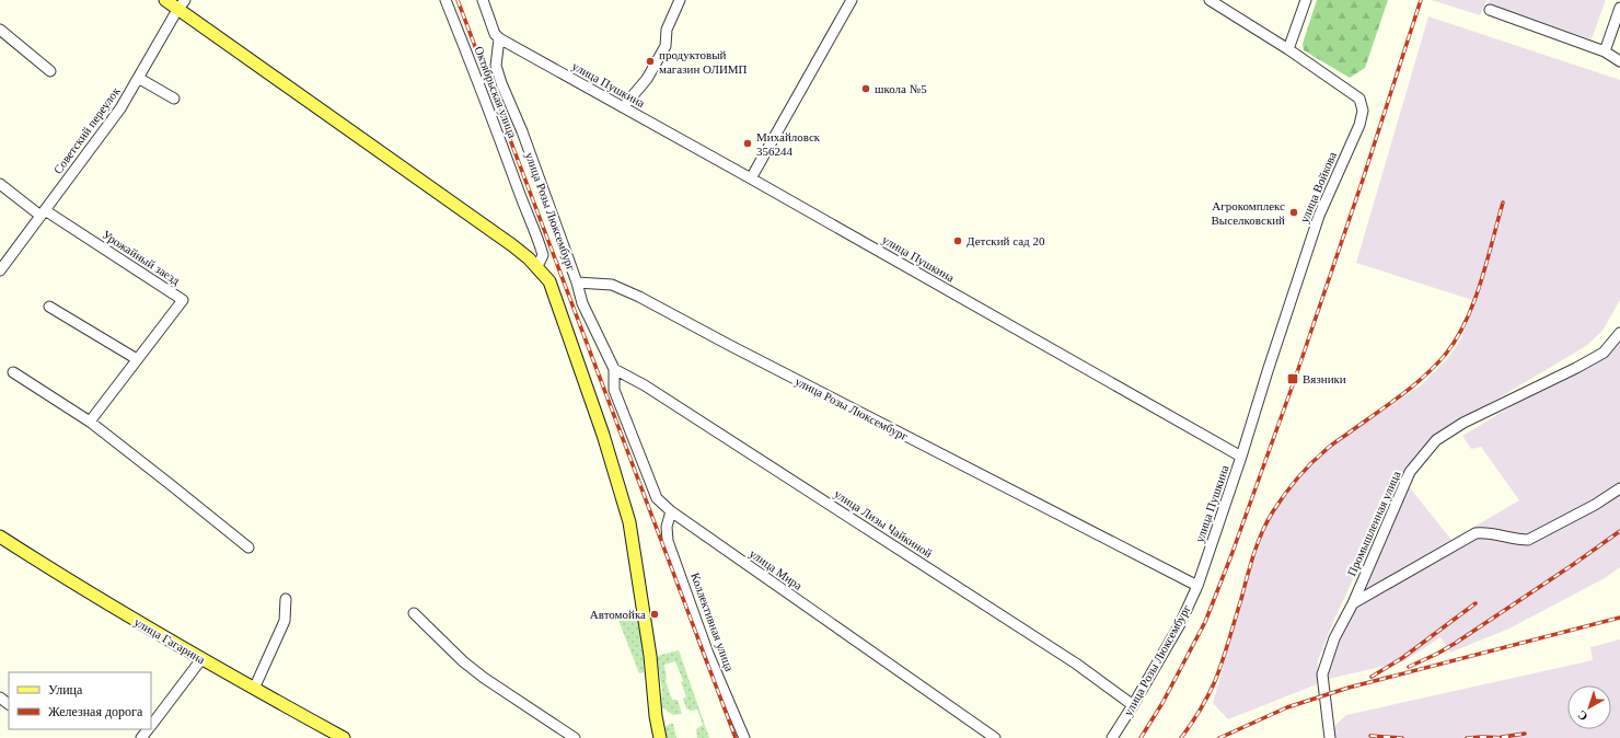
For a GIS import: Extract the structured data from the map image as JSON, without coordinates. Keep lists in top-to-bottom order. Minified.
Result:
{"streets":{"main road":["улица Розы Люксембург","улица Гагарина"],"street":["улица Пушкина","Октябрьская улица","Советский переулок","улица Войкова","Урожайный заезд","улица Лизы Чайкиной","Промышленная улица","улица Мира","Коллективная улица"]},"crossings":[["улица Пушкина","улица Войкова"],["улица Пушкина","улица Розы Люксембург"],["Октябрьская улица","улица Розы Люксембург"],["Советский переулок","улица Розы Люксембург"],["Советский переулок","Урожайный заезд"],["улица Розы Люксембург","улица Лизы Чайкиной"],["улица Лизы Чайкиной","улица Мира"],["улица Мира","Коллективная улица"]],"places":{"other":["продуктовый магазин ОЛИМП","школа №5","Михайловск 356244","Агрокомплекс Выселковский","Детский сад 20","Автомойка"],"transit":["Вязники"]},"legend":["Улица","Железная дорога"],"north":"bottom left"}
